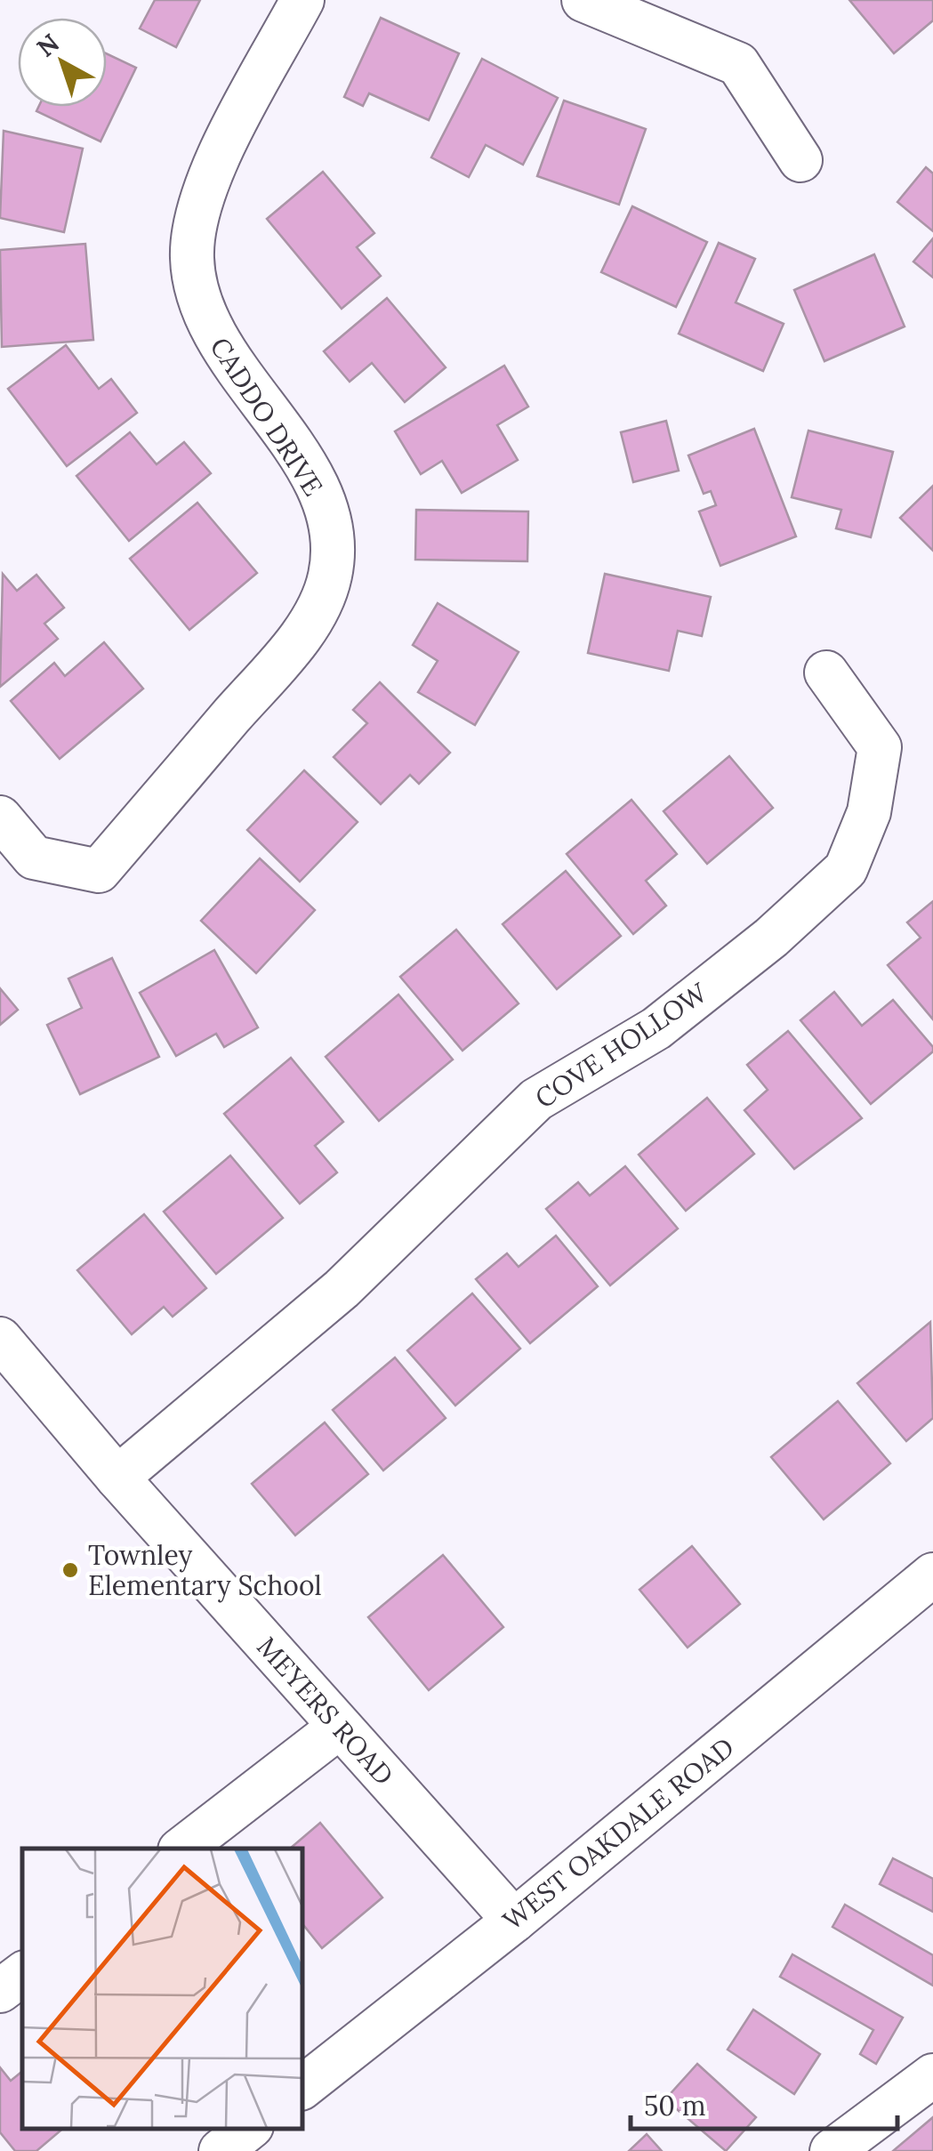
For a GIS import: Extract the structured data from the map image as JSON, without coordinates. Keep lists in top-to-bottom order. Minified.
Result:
{"streets":{"street":["CADDO DRIVE","COVE HOLLOW","MEYERS ROAD","WEST OAKDALE ROAD"]},"crossings":[["COVE HOLLOW","MEYERS ROAD"],["MEYERS ROAD","WEST OAKDALE ROAD"]],"places":["Townley Elementary School"],"scale_bar":"50 m","north":"top left"}
